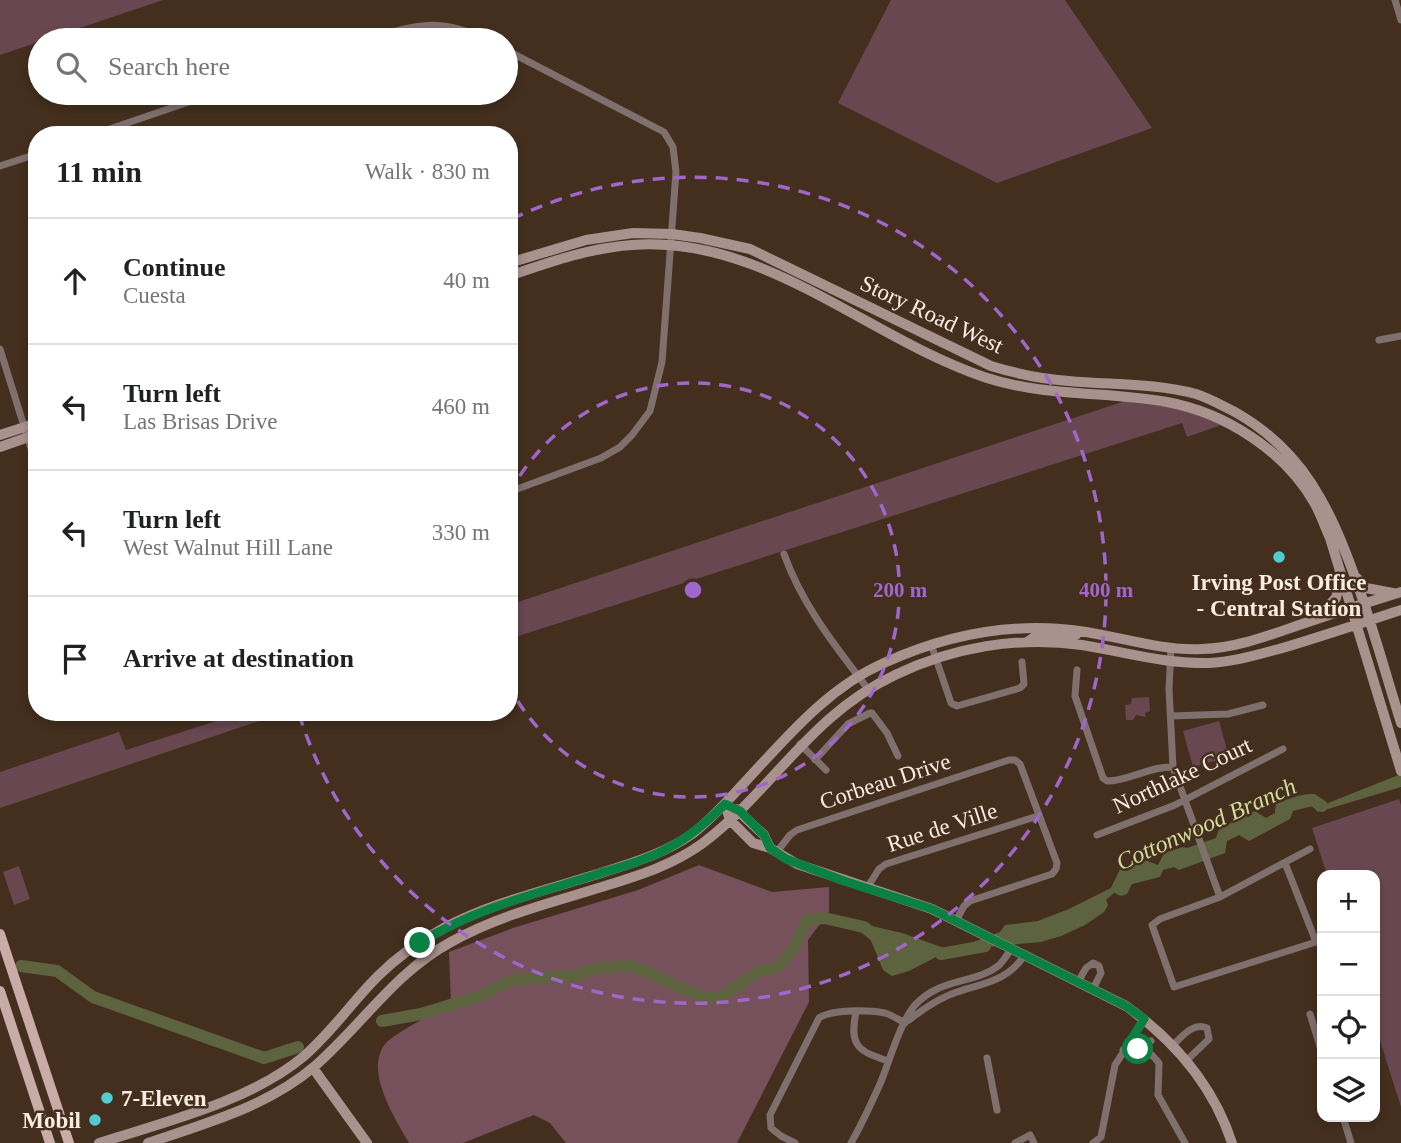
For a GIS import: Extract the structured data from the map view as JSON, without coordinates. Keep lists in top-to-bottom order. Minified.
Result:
{"streets":{"main road":["Story Road West"],"street":["Northlake Court","Corbeau Drive","Rue de Ville"]},"crossings":[["Corbeau Drive","Rue de Ville"]],"water":["Cottonwood Branch"],"places":["Irving Post Office - Central Station","7-Eleven","Mobil"],"page":{"search":"Search here","heading":["11 min","Walk · 830 m"],"list":[["Continue","Cuesta","40 m"],["Turn left","Las Brisas Drive","460 m"],["Turn left","West Walnut Hill Lane","330 m"],"Arrive at destination"],"map_buttons":["+","−"]},"rings":["200 m","400 m"]}
